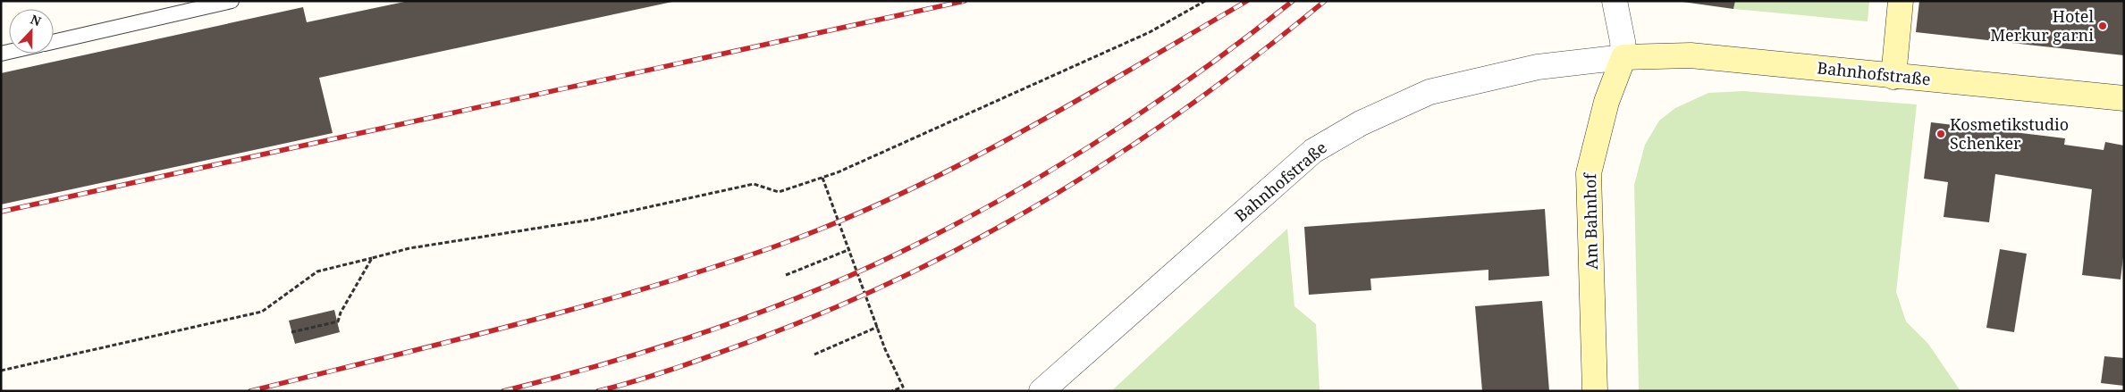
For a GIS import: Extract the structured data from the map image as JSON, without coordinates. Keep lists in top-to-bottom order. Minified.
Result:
{"streets":{"street":["Bahnhofstraße","Am Bahnhof"]},"crossings":[["Bahnhofstraße","Am Bahnhof"]],"places":["Hotel Merkur garni","Kosmetikstudio Schenker"],"north":"top"}
